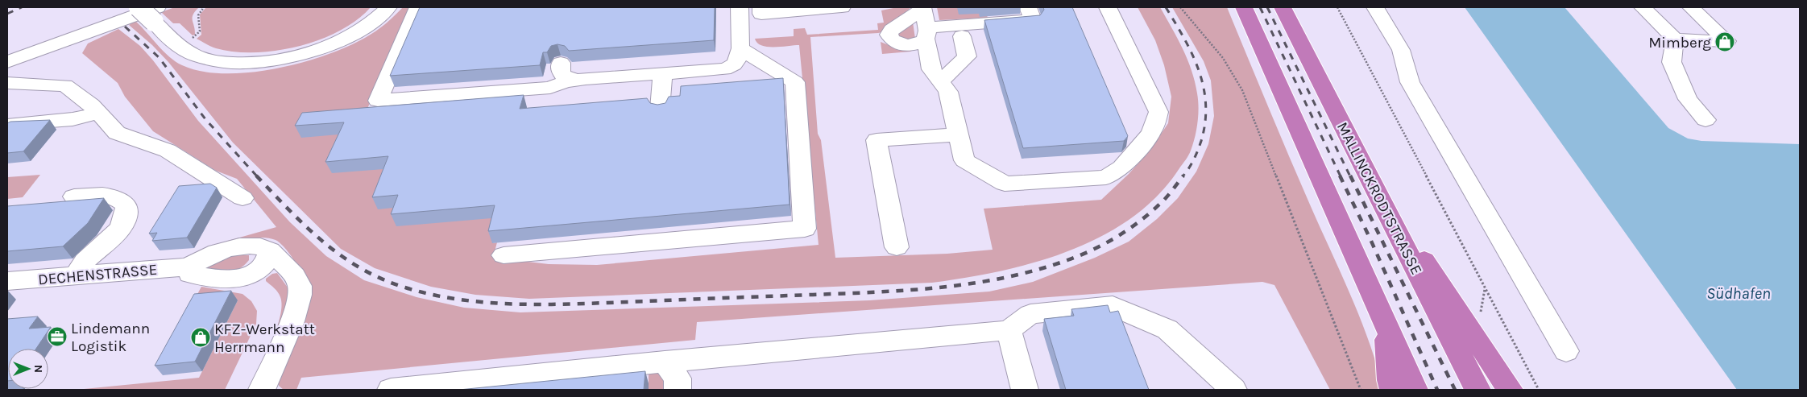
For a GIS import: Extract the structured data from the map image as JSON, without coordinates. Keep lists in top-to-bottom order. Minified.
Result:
{"streets":{"highway":["MALLINCKRODTSTRASSE"],"street":["DECHENSTRASSE"]},"water":["Südhafen"],"places":{"shop":["Mimberg","KFZ-Werkstatt Herrmann"],"office":["Lindemann Logistik"]},"north":"right"}
